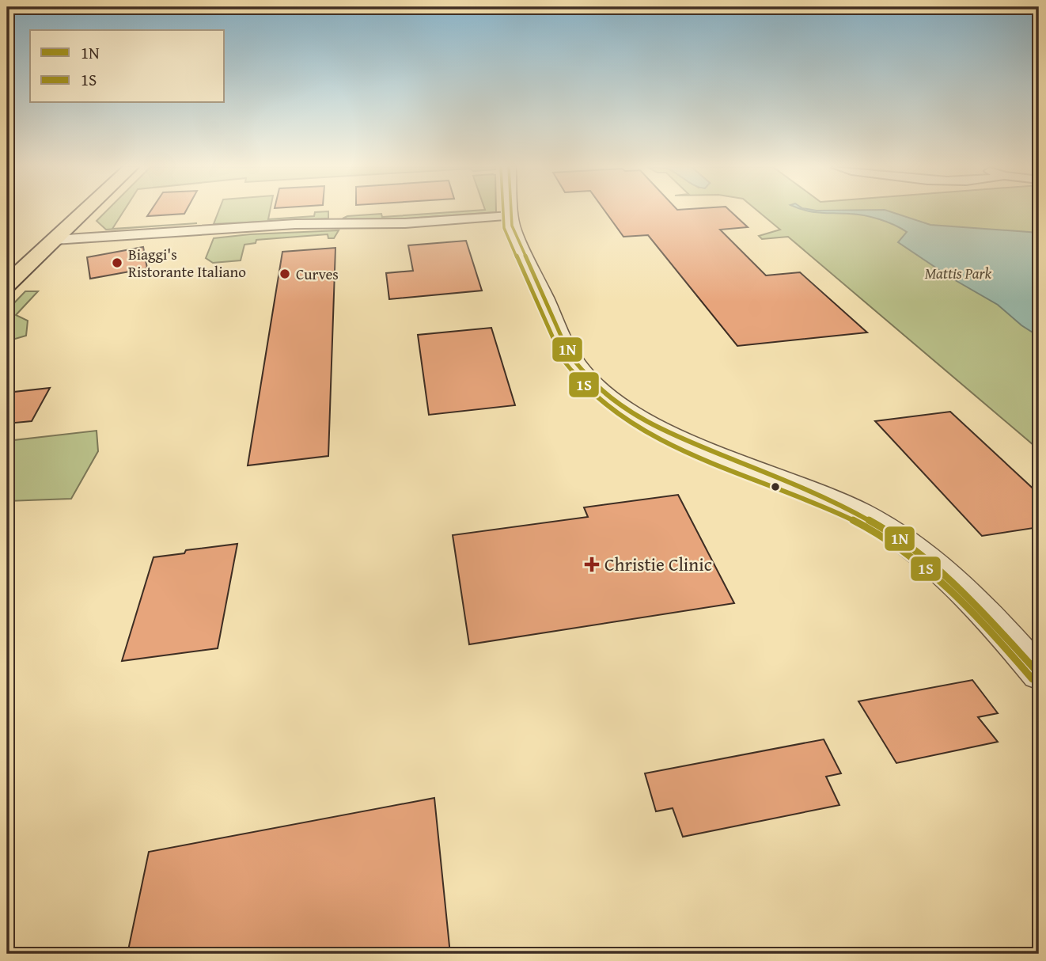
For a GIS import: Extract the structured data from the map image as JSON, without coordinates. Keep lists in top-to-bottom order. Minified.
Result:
{"parks":["Mattis Park"],"places":{"other":["Biaggi's Ristorante Italiano","Curves"],"health":["Christie Clinic"]},"lines":["transit line 1N","transit line 1S"],"legend":["1N","1S"]}
